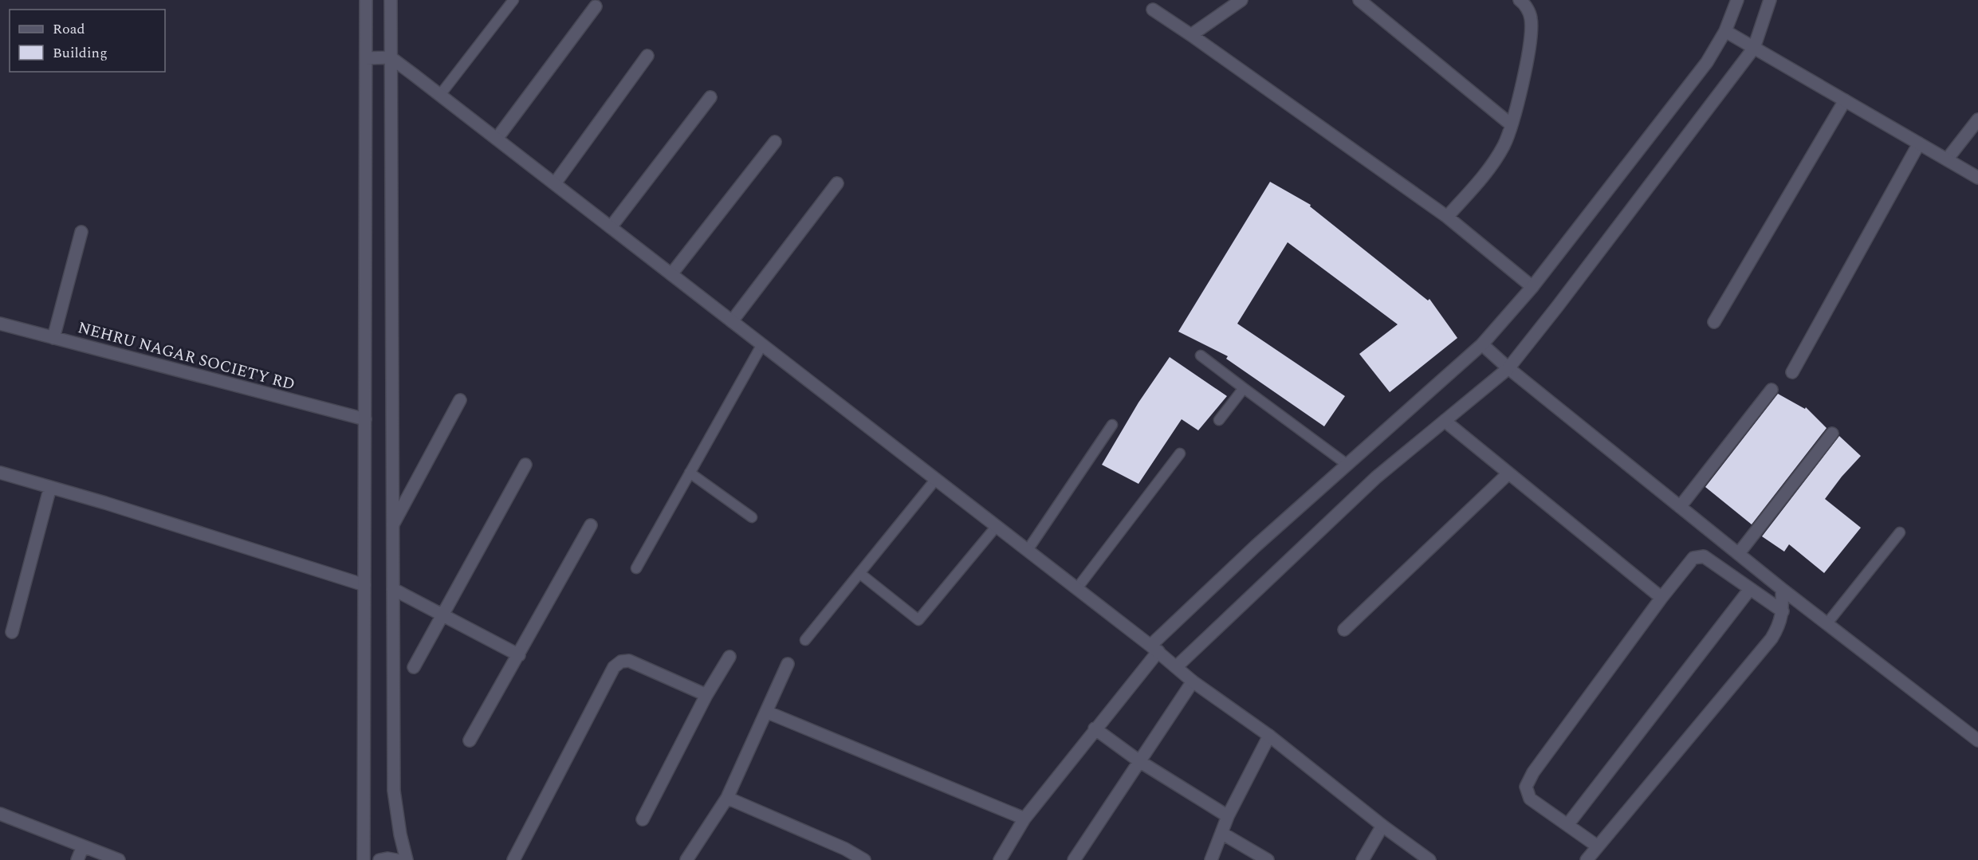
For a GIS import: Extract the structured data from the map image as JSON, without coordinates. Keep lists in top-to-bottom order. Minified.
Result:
{"streets":{"street":["NEHRU NAGAR SOCIETY RD"]},"legend":["Road","Building"]}
